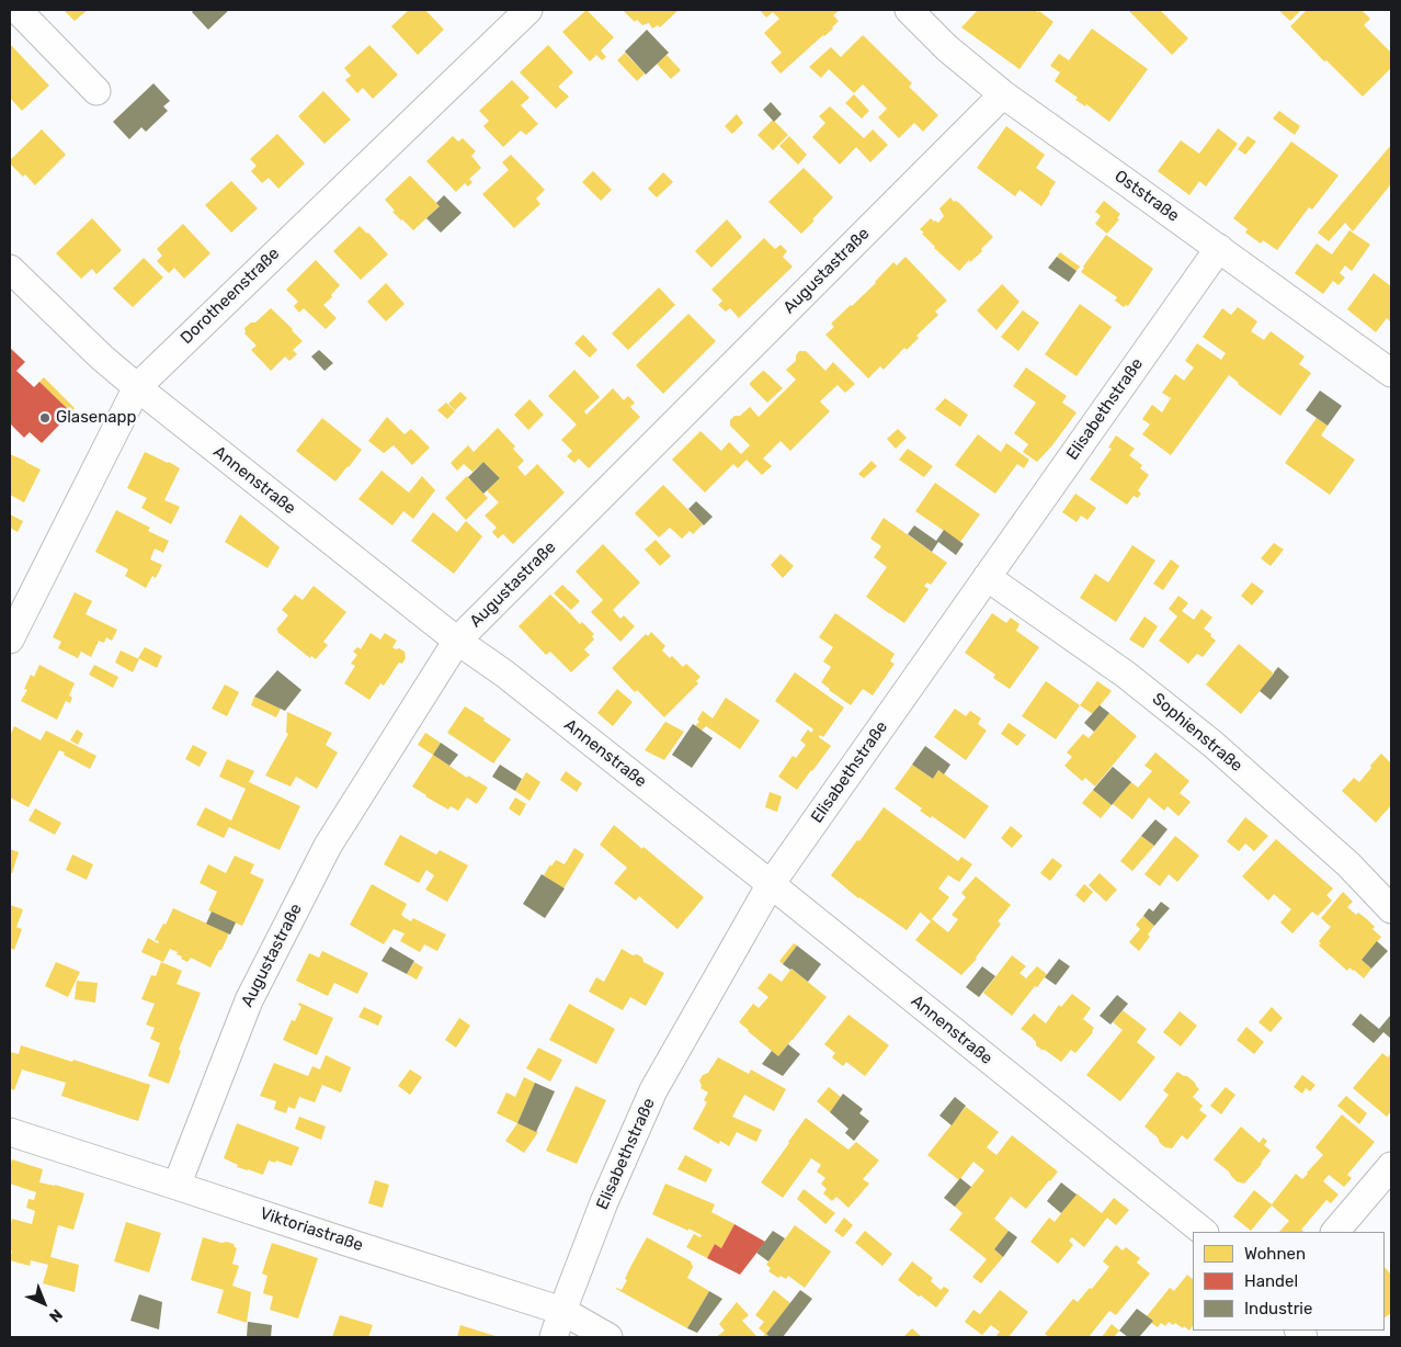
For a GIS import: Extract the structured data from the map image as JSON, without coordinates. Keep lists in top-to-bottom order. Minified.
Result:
{"streets":{"street":["Oststraße","Augustastraße","Dorotheenstraße","Elisabethstraße","Annenstraße","Sophienstraße","Viktoriastraße"]},"crossings":[["Oststraße","Augustastraße"],["Oststraße","Elisabethstraße"],["Augustastraße","Annenstraße"],["Augustastraße","Viktoriastraße"],["Dorotheenstraße","Annenstraße"],["Elisabethstraße","Annenstraße"],["Elisabethstraße","Sophienstraße"],["Elisabethstraße","Viktoriastraße"]],"places":["Glasenapp"],"legend":["Wohnen","Handel","Industrie"],"north":"bottom right"}
